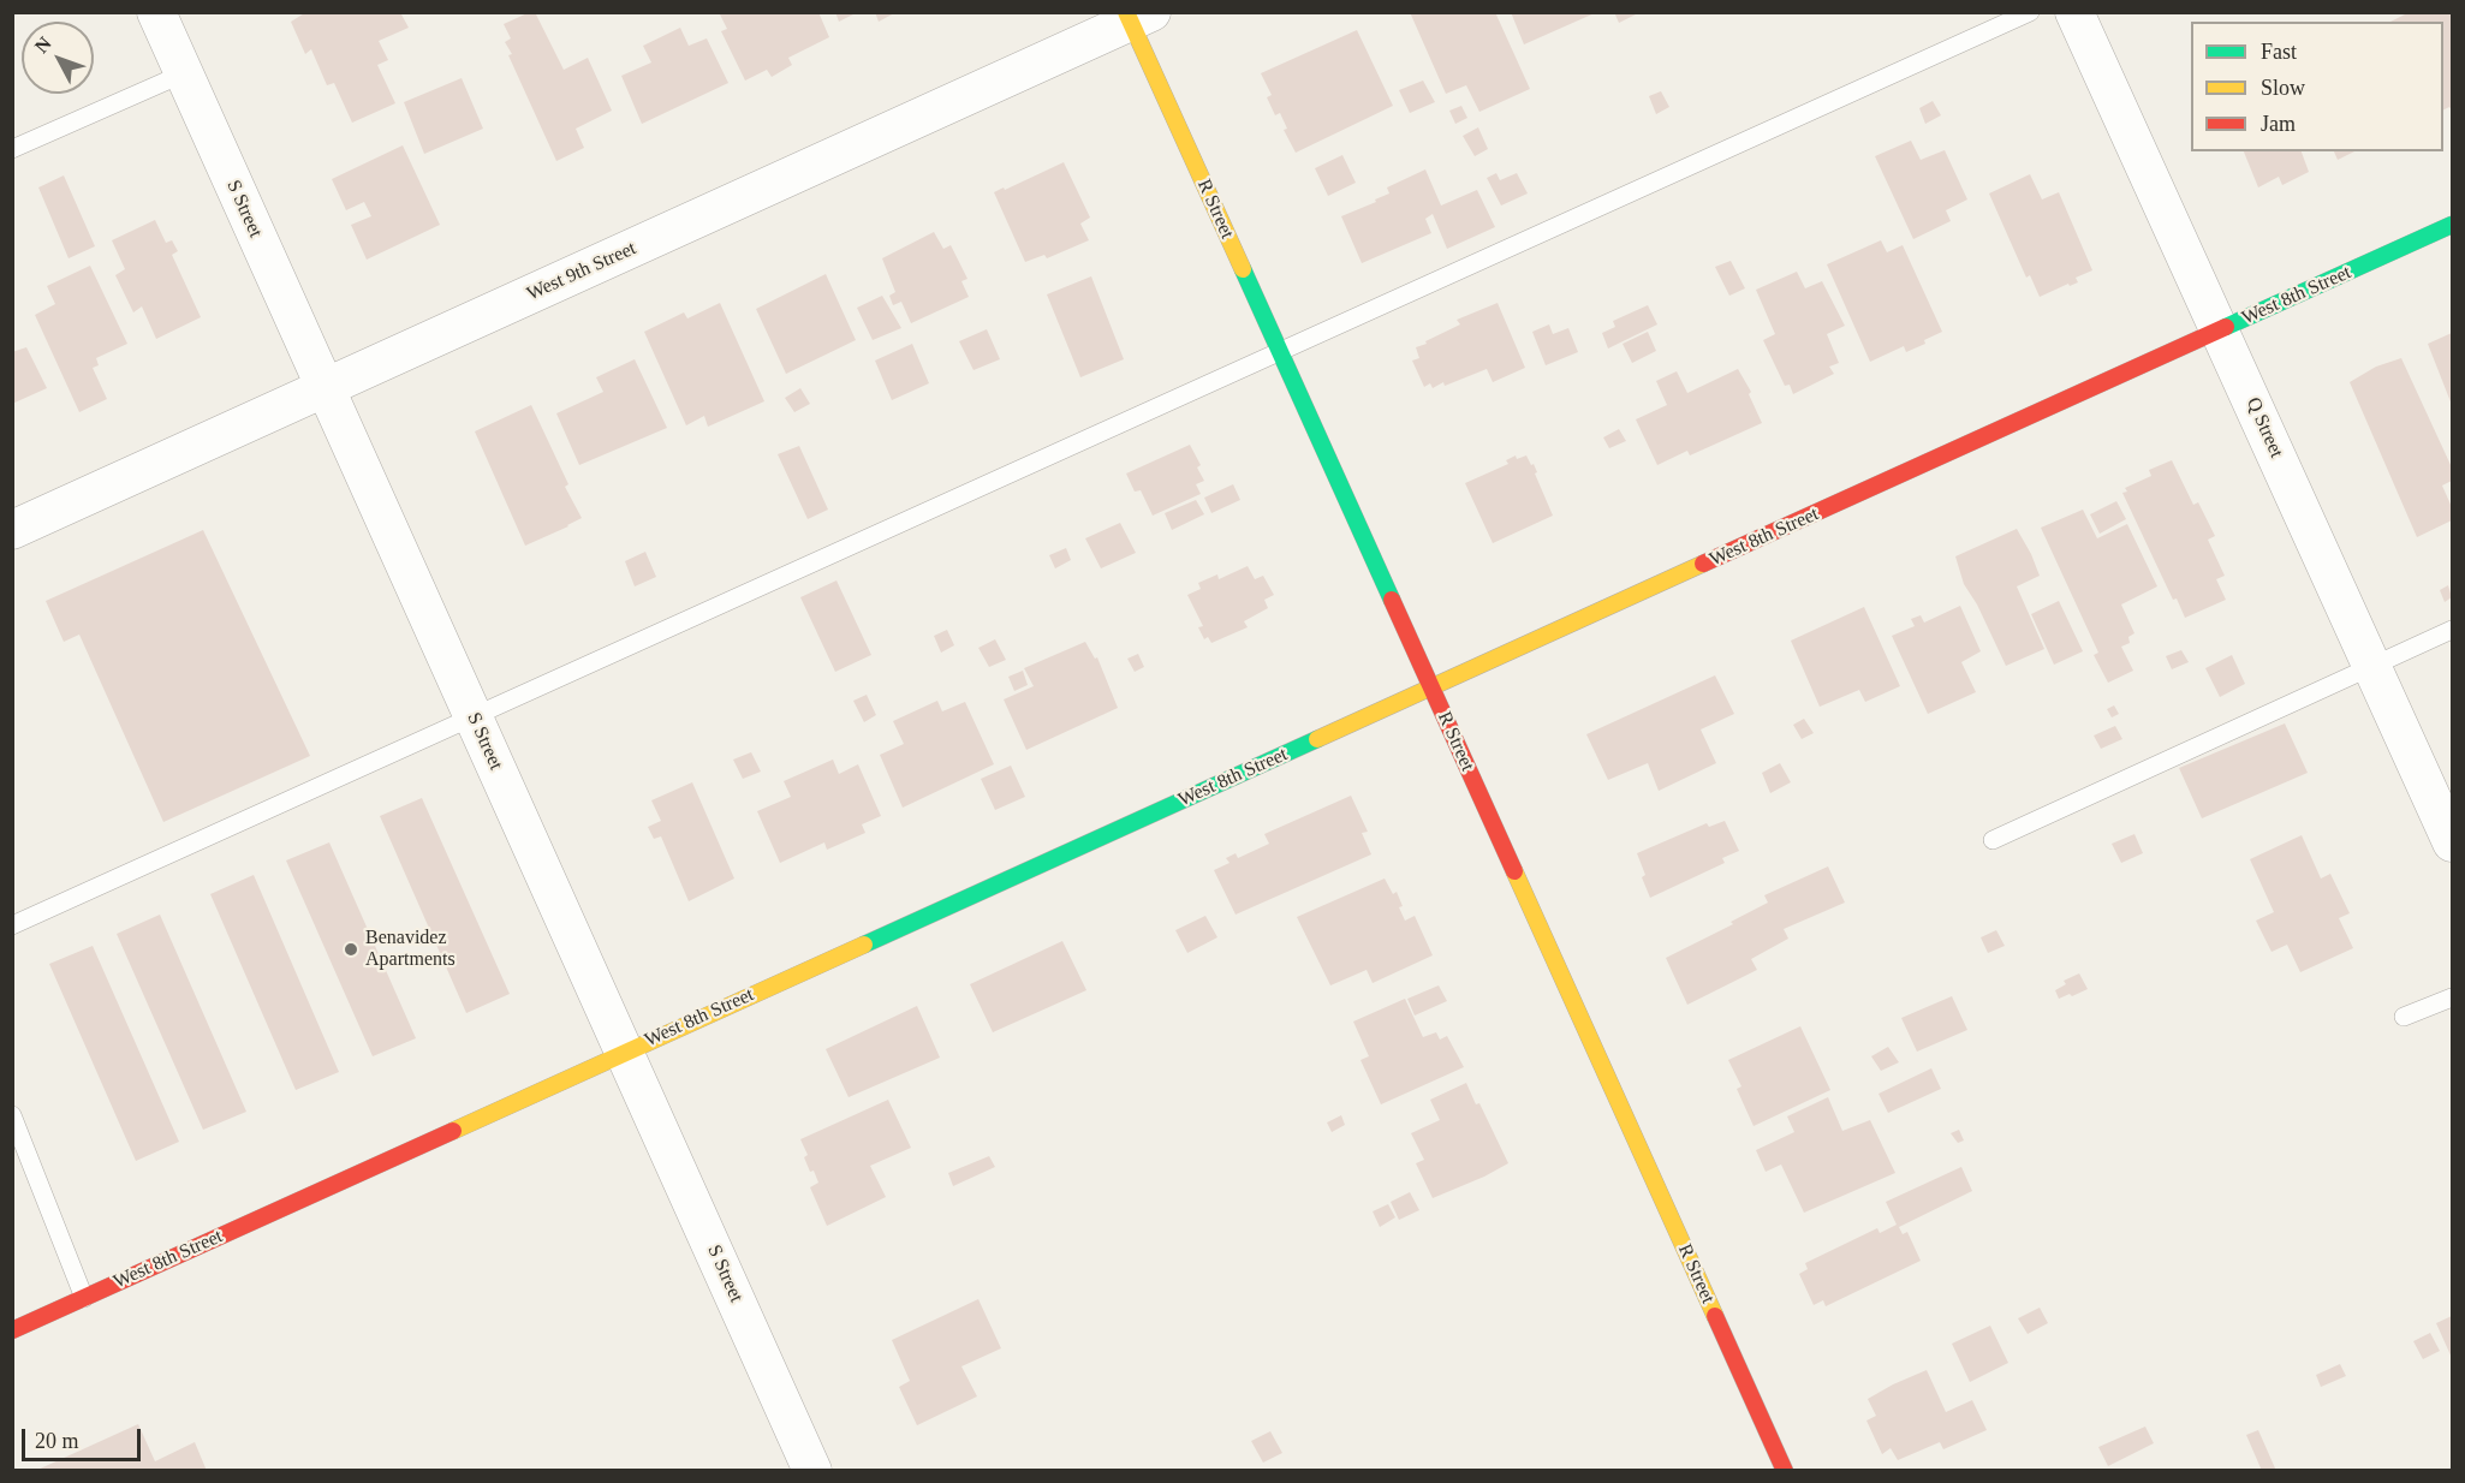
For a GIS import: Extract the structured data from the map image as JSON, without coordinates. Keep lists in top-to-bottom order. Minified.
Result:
{"streets":{"street":["S Street","R Street","West 9th Street","West 8th Street","Q Street"]},"crossings":[["S Street","West 9th Street"],["S Street","West 8th Street"],["R Street","West 9th Street"],["R Street","West 8th Street"],["West 8th Street","Q Street"]],"places":["Benavidez Apartments"],"legend":["Fast","Slow","Jam"],"scale_bar":"20 m","north":"top left"}
